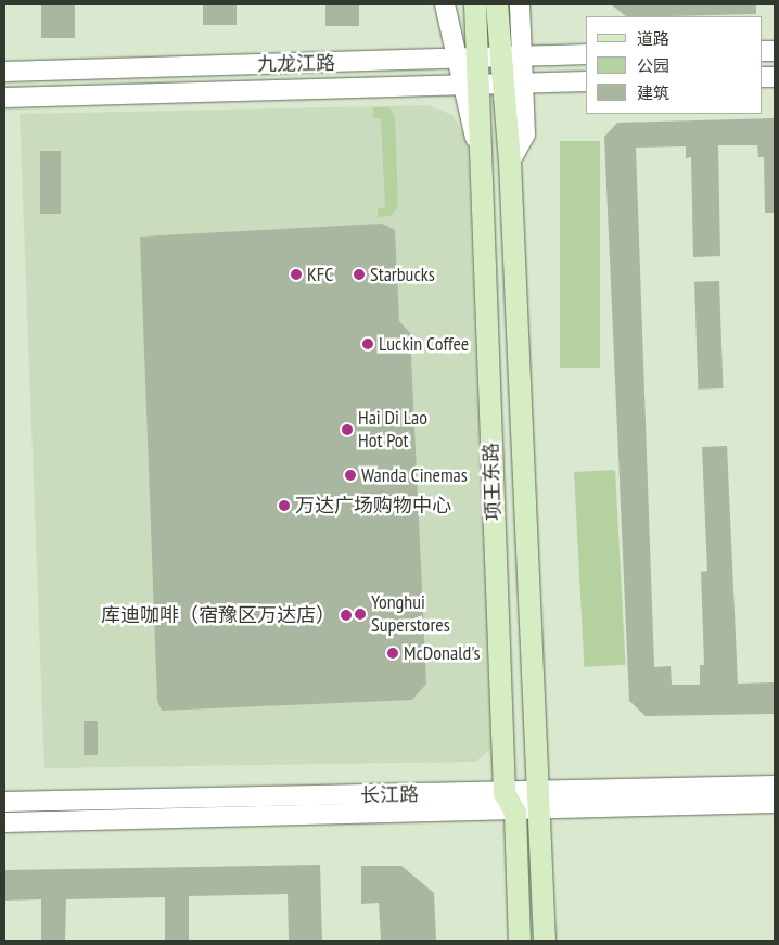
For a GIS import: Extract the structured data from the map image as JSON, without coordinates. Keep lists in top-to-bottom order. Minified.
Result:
{"streets":{"main road":["项王东路"],"street":["九龙江路","长江路"]},"crossings":[["九龙江路","项王东路"],["项王东路","长江路"]],"places":["KFC","Starbucks","Luckin Coffee","Hai Di Lao Hot Pot","Wanda Cinemas","万达广场购物中心","Yonghui Superstores","库迪咖啡（宿豫区万达店）","McDonald's"],"legend":["道路","公园","建筑"]}
